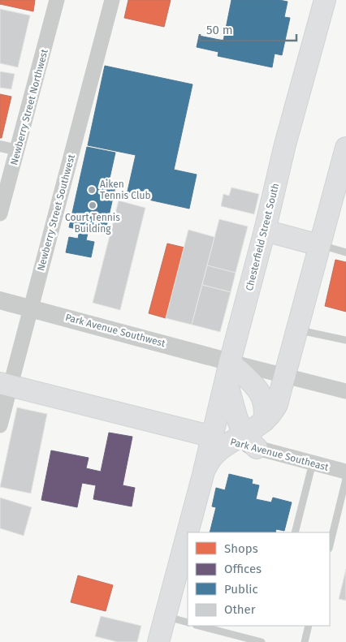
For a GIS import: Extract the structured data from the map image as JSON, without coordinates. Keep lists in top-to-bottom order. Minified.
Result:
{"streets":{"main road":["Chesterfield Street South"],"street":["Newberry Street Northwest","Newberry Street Southwest","Park Avenue Southwest","Park Avenue Southeast"]},"crossings":[["Newberry Street Southwest","Park Avenue Southwest"],["Chesterfield Street South","Park Avenue Southwest"],["Chesterfield Street South","Park Avenue Southeast"]],"places":["Aiken Tennis Club","Court Tennis Building"],"legend":["Shops","Offices","Public","Other"],"scale_bar":"50 m"}
